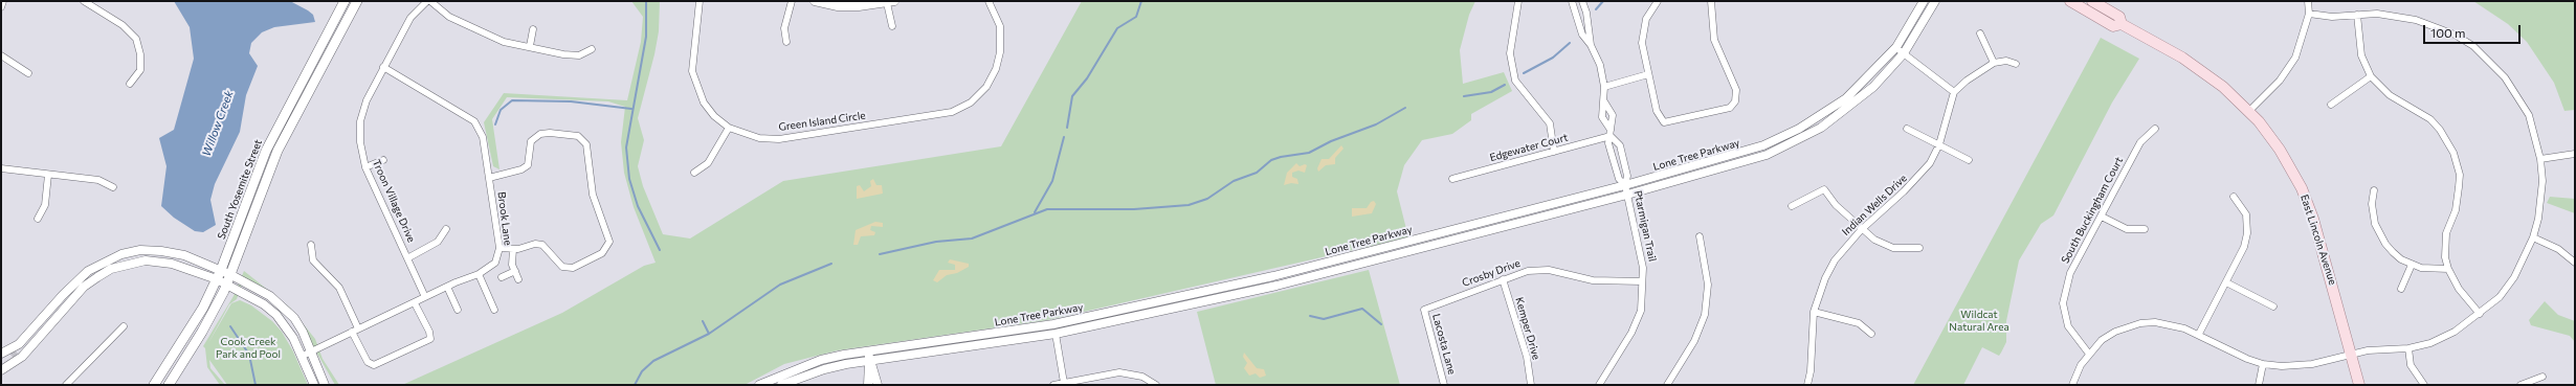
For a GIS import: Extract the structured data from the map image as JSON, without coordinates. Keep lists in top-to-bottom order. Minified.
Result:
{"streets":{"main road":["South Yosemite Street","East Lincoln Avenue"],"street":["Green Island Circle","Edgewater Court","Lone Tree Parkway","Troon Village Drive","Indian Wells Drive","South Buckingham Court","Brook Lane","Ptarmigan Trail","Crosby Drive","Kemper Drive","Lacosta Lane"]},"crossings":[["Lone Tree Parkway","Ptarmigan Trail"],["Troon Village Drive","Brook Lane"],["Ptarmigan Trail","Crosby Drive"],["Crosby Drive","Kemper Drive"],["Crosby Drive","Lacosta Lane"]],"water":["Willow Creek"],"parks":["Wildcat Natural Area","Cook Creek Park and Pool"],"scale_bar":"100 m"}
